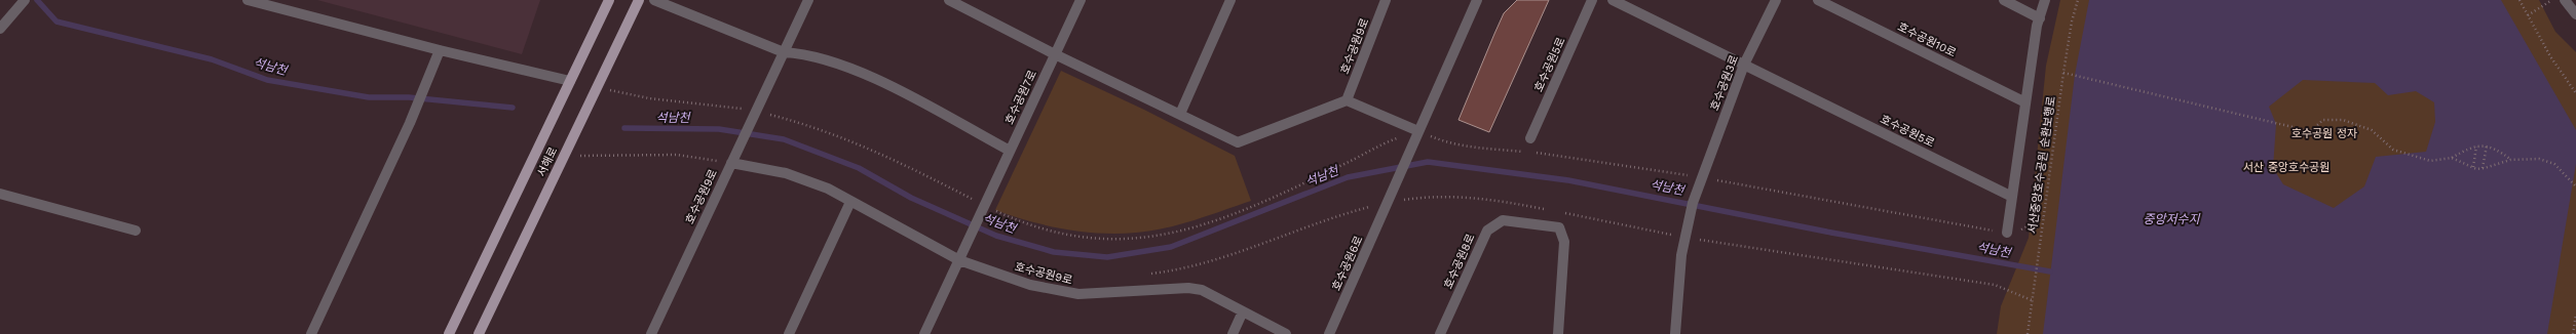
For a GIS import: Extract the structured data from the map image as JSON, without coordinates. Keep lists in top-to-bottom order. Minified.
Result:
{"streets":{"main road":["서해로"],"street":["호수공원10로","호수공원9로","호수공원5로","호수공원3로","호수공원7로","호수공원8로","호수공원6로"],"path":["서산중앙호수공원 순환보행로"]},"crossings":[["호수공원9로","호수공원7로"],["호수공원5로","호수공원3로"]],"water":["석남천","중앙저수지"],"parks":["호수공원 정자","서산 중앙호수공원"]}
